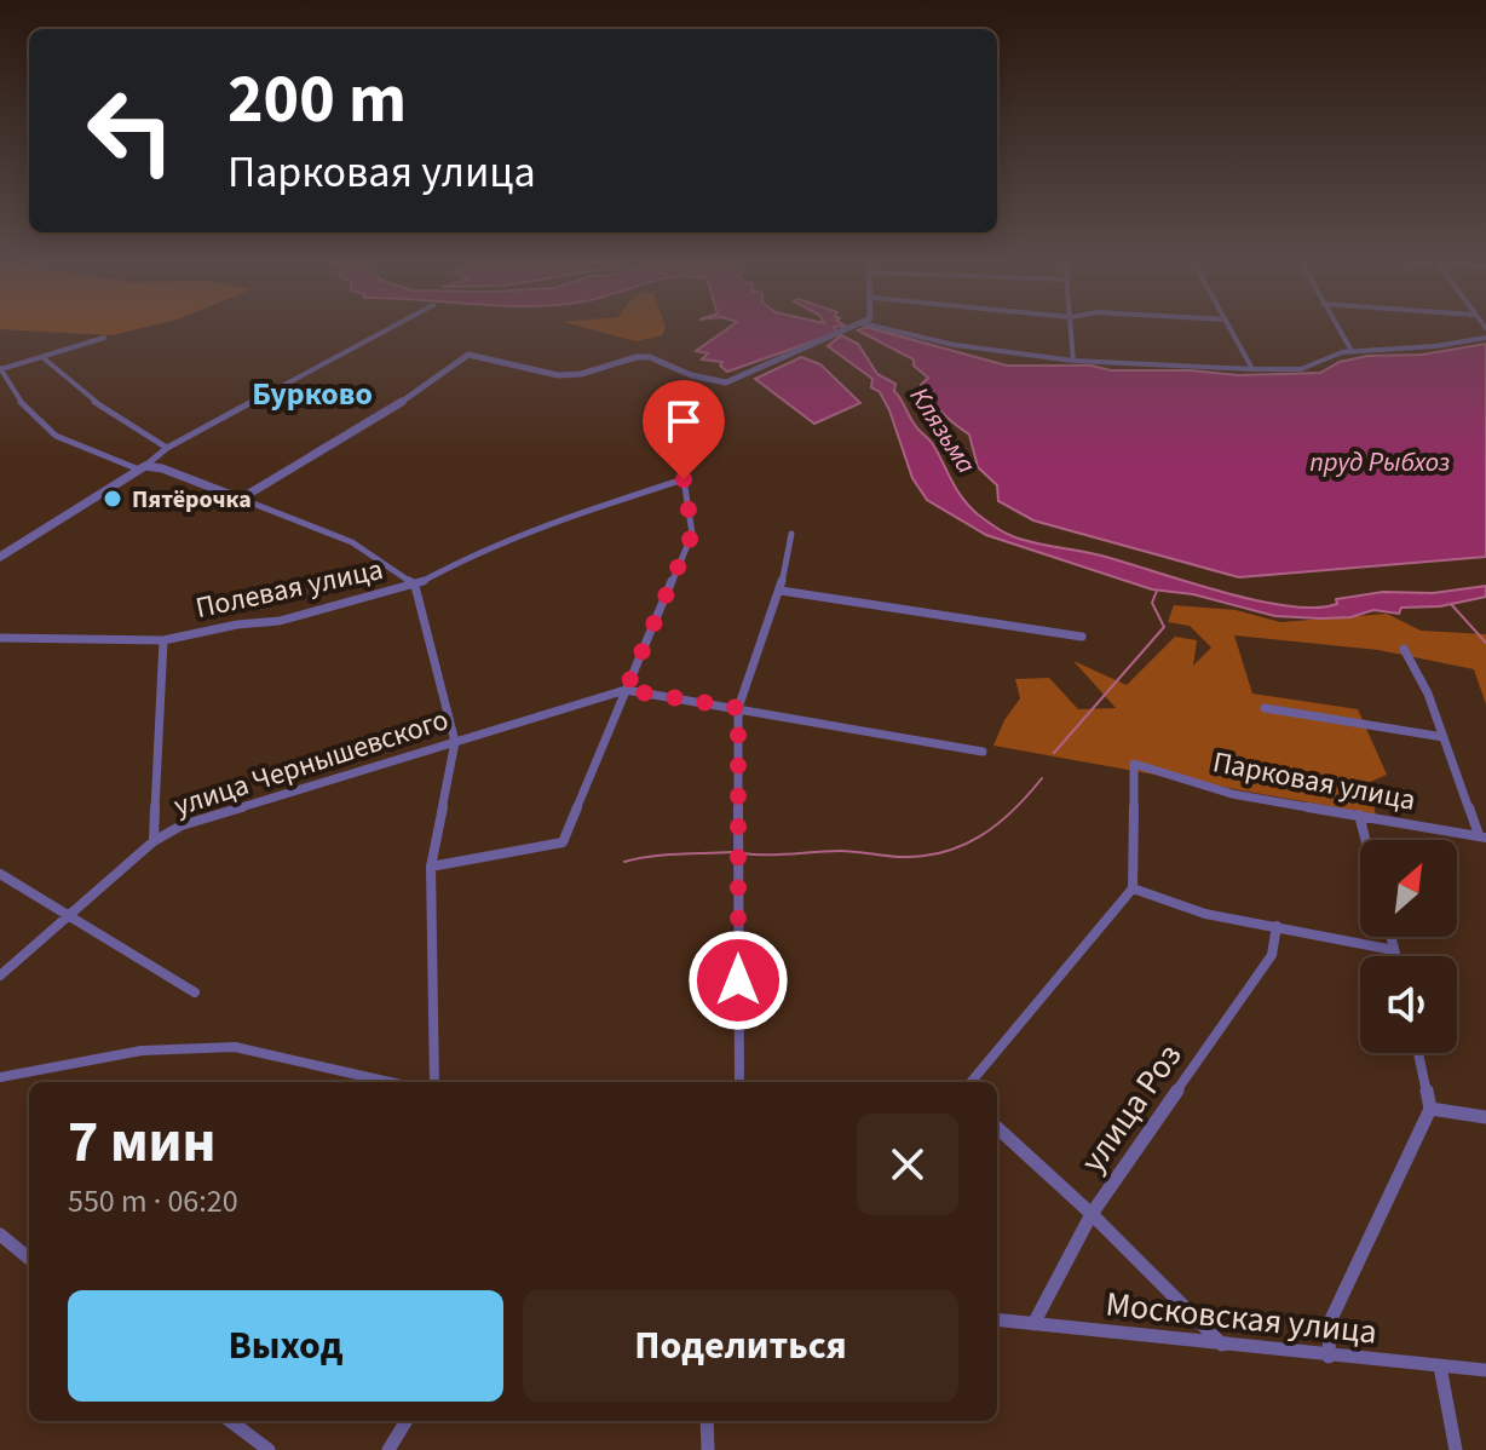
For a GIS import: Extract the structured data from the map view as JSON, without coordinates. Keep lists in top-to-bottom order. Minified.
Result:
{"streets":{"street":["Полевая улица","улица Чернышевского","Парковая улица","улица Роз","Московская улица"]},"crossings":[["Полевая улица","улица Чернышевского"],["улица Роз","Московская улица"]],"districts":["Бурково"],"water":["Клязьма","пруд Рыбхоз"],"places":["Пятёрочка"],"north":"top right","page":{"turn":["200 m","Парковая улица"],"heading":["7 мин","550 m · 06:20"],"buttons":["Выход","Поделиться"]}}
